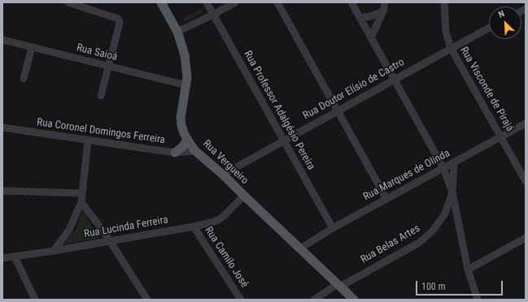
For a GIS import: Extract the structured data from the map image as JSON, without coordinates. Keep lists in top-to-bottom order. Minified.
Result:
{"streets":{"main road":["Rua Vergueiro"],"street":["Rua Saioá","Rua Doutor Elísio de Castro","Rua Visconde de Pirajá","Rua Professor Adalgésio Pereira","Rua Coronel Domingos Ferreira","Rua Marques de Olinda","Rua Lucinda Ferreira","Rua Belas Artes","Rua Camilo José"]},"crossings":[["Rua Saioá","Rua Vergueiro"],["Rua Doutor Elísio de Castro","Rua Visconde de Pirajá"],["Rua Doutor Elísio de Castro","Rua Professor Adalgésio Pereira"],["Rua Doutor Elísio de Castro","Rua Vergueiro"],["Rua Visconde de Pirajá","Rua Marques de Olinda"],["Rua Professor Adalgésio Pereira","Rua Marques de Olinda"],["Rua Coronel Domingos Ferreira","Rua Vergueiro"],["Rua Vergueiro","Rua Marques de Olinda"],["Rua Vergueiro","Rua Lucinda Ferreira"],["Rua Vergueiro","Rua Belas Artes"],["Rua Lucinda Ferreira","Rua Camilo José"]],"scale_bar":"100 m","north":"top left"}
